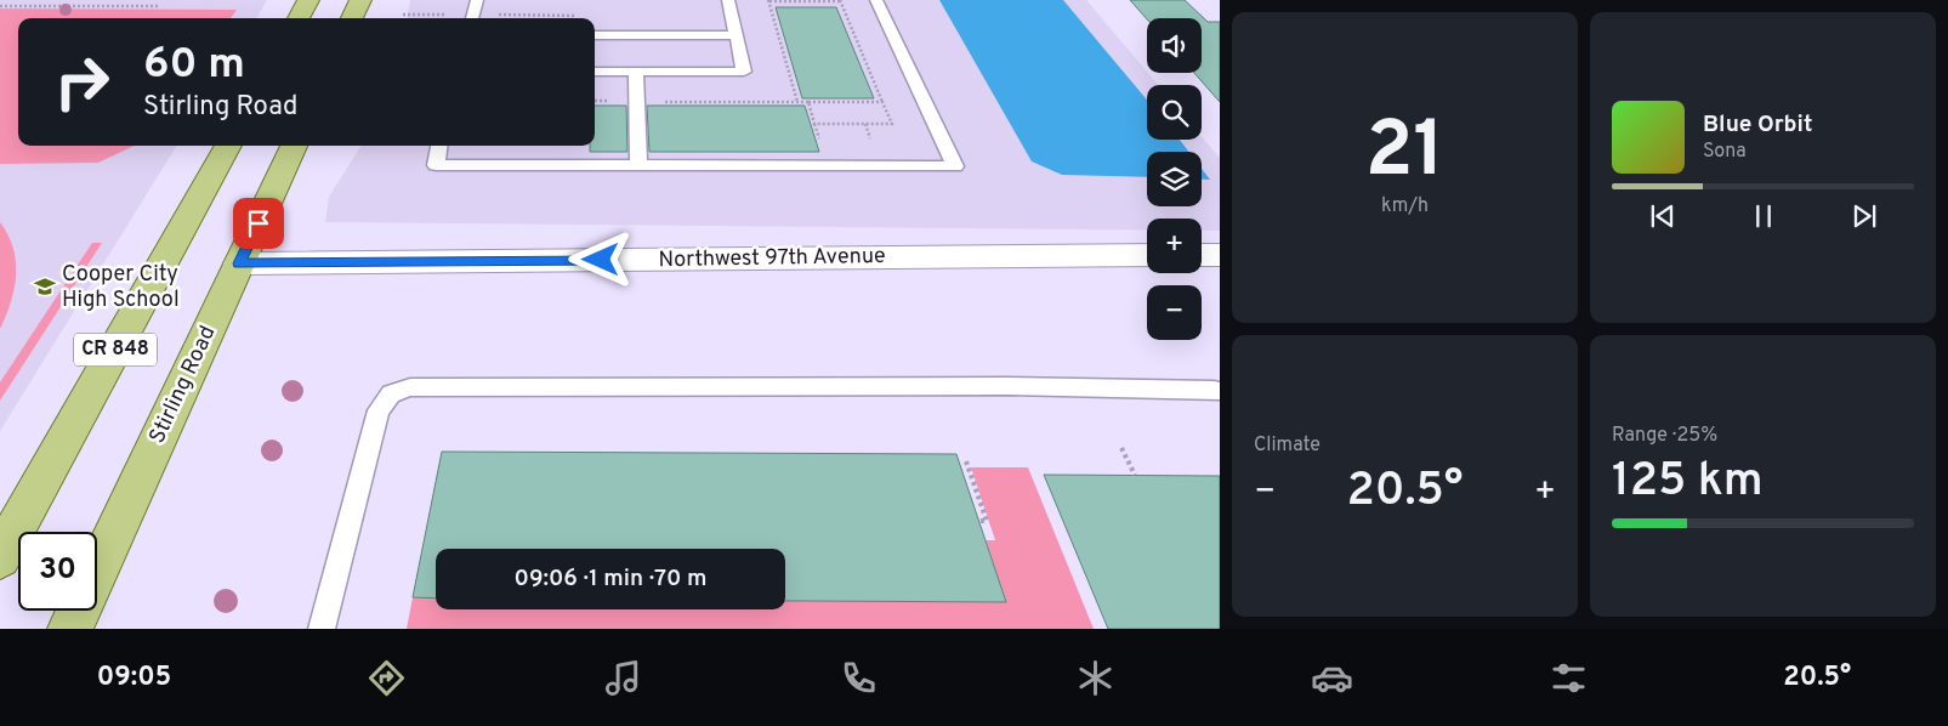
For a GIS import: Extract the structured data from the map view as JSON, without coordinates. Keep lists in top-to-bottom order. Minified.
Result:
{"streets":{"main road":["CR 848","Stirling Road"],"street":["Northwest 97th Avenue"]},"crossings":[["Northwest 97th Avenue","Stirling Road"]],"places":{"school or university":["Cooper City High School"]},"page":{"tile":[["21","km/h"],"Climate",["Range · 25%","125 km"]],"map_buttons":["+","−"],"turn":["60 m","Stirling Road"],"song":["Blue Orbit","Sona"],"heat":["−","20.5°","+"],"limit":"30","trip":"09:06 · 1 min · 70 m","tabs":["09:05","20.5°"]}}
